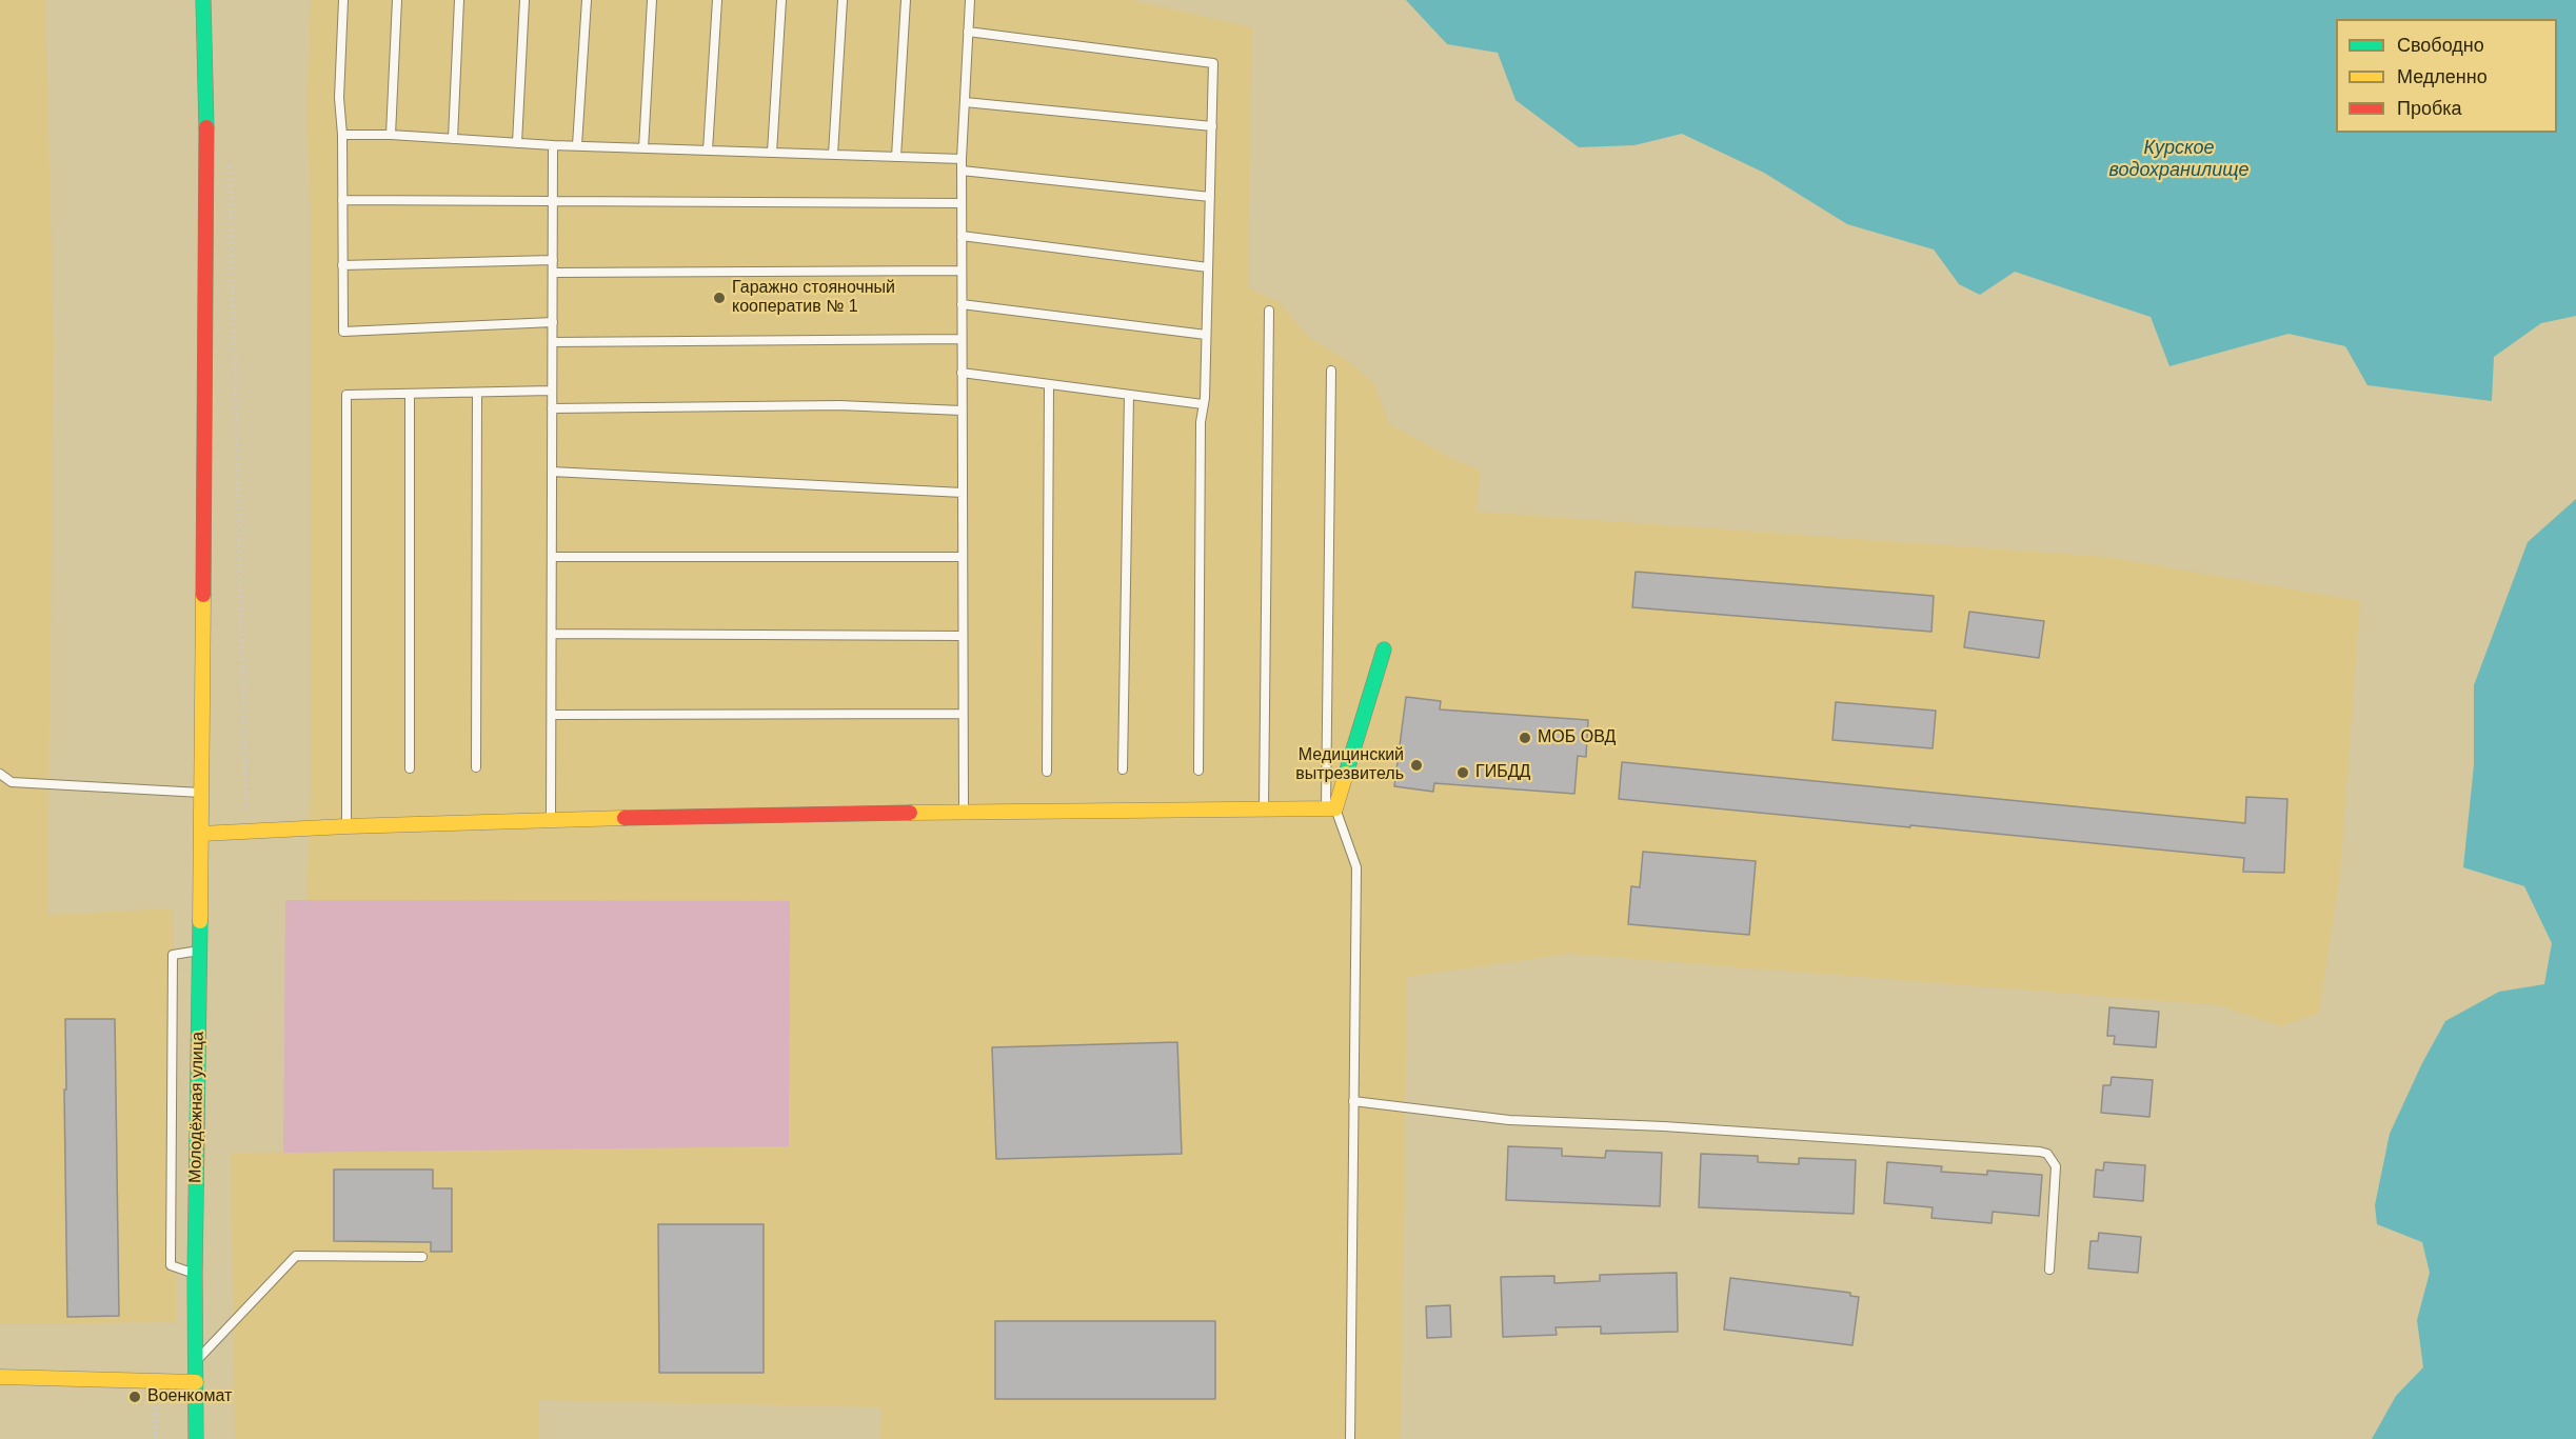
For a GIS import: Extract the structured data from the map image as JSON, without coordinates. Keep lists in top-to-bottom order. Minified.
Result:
{"streets":{"street":["Молодёжная улица"]},"water":["Курское водохранилище"],"places":["Гаражно стояночный кооператив № 1","МОБ ОВД","Медицинский вытрезвитель","ГИБДД","Военкомат"],"legend":["Свободно","Медленно","Пробка"]}
